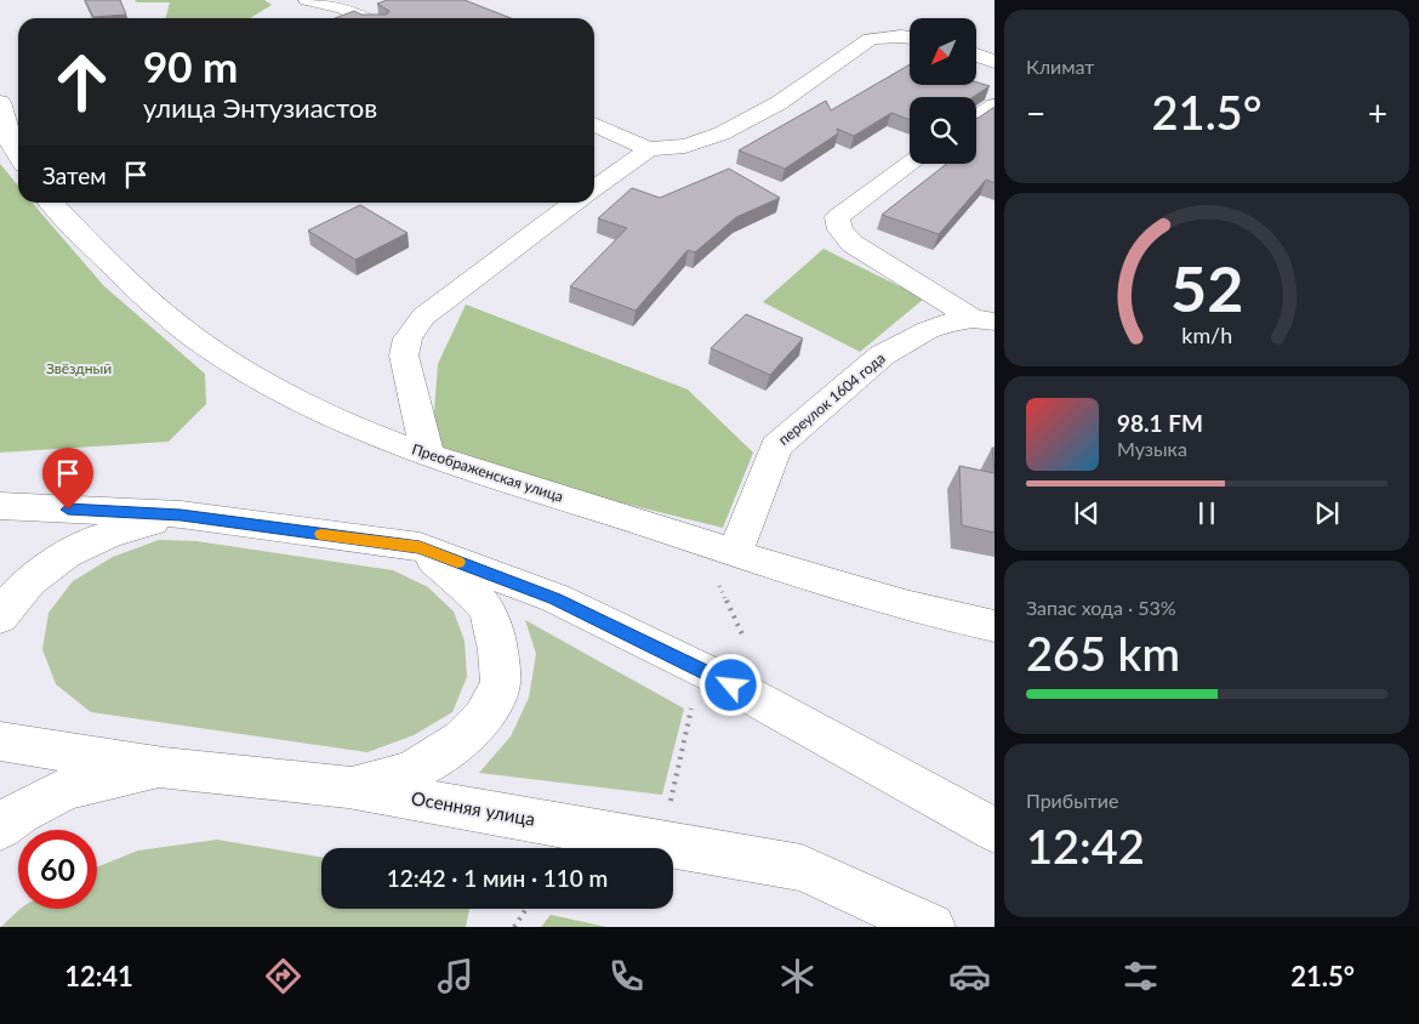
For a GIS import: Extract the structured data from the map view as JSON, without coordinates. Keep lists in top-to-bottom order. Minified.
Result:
{"streets":{"street":["переулок 1604 года","Преображенская улица","Осенняя улица"]},"crossings":[["переулок 1604 года","Преображенская улица"]],"parks":["Звёздный"],"north":"bottom left","page":{"tile":["Климат",["Запас хода · 53%","265 km"],["Прибытие","12:42"]],"turn":["90 m","улица Энтузиастов"],"heat":["−","21.5°","+"],"then":"Затем","song":["98.1 FM","Музыка"],"limit":"60","trip":"12:42 · 1 мин · 110 m","tabs":["12:41","21.5°"],"gauge":["52","km/h"]}}
